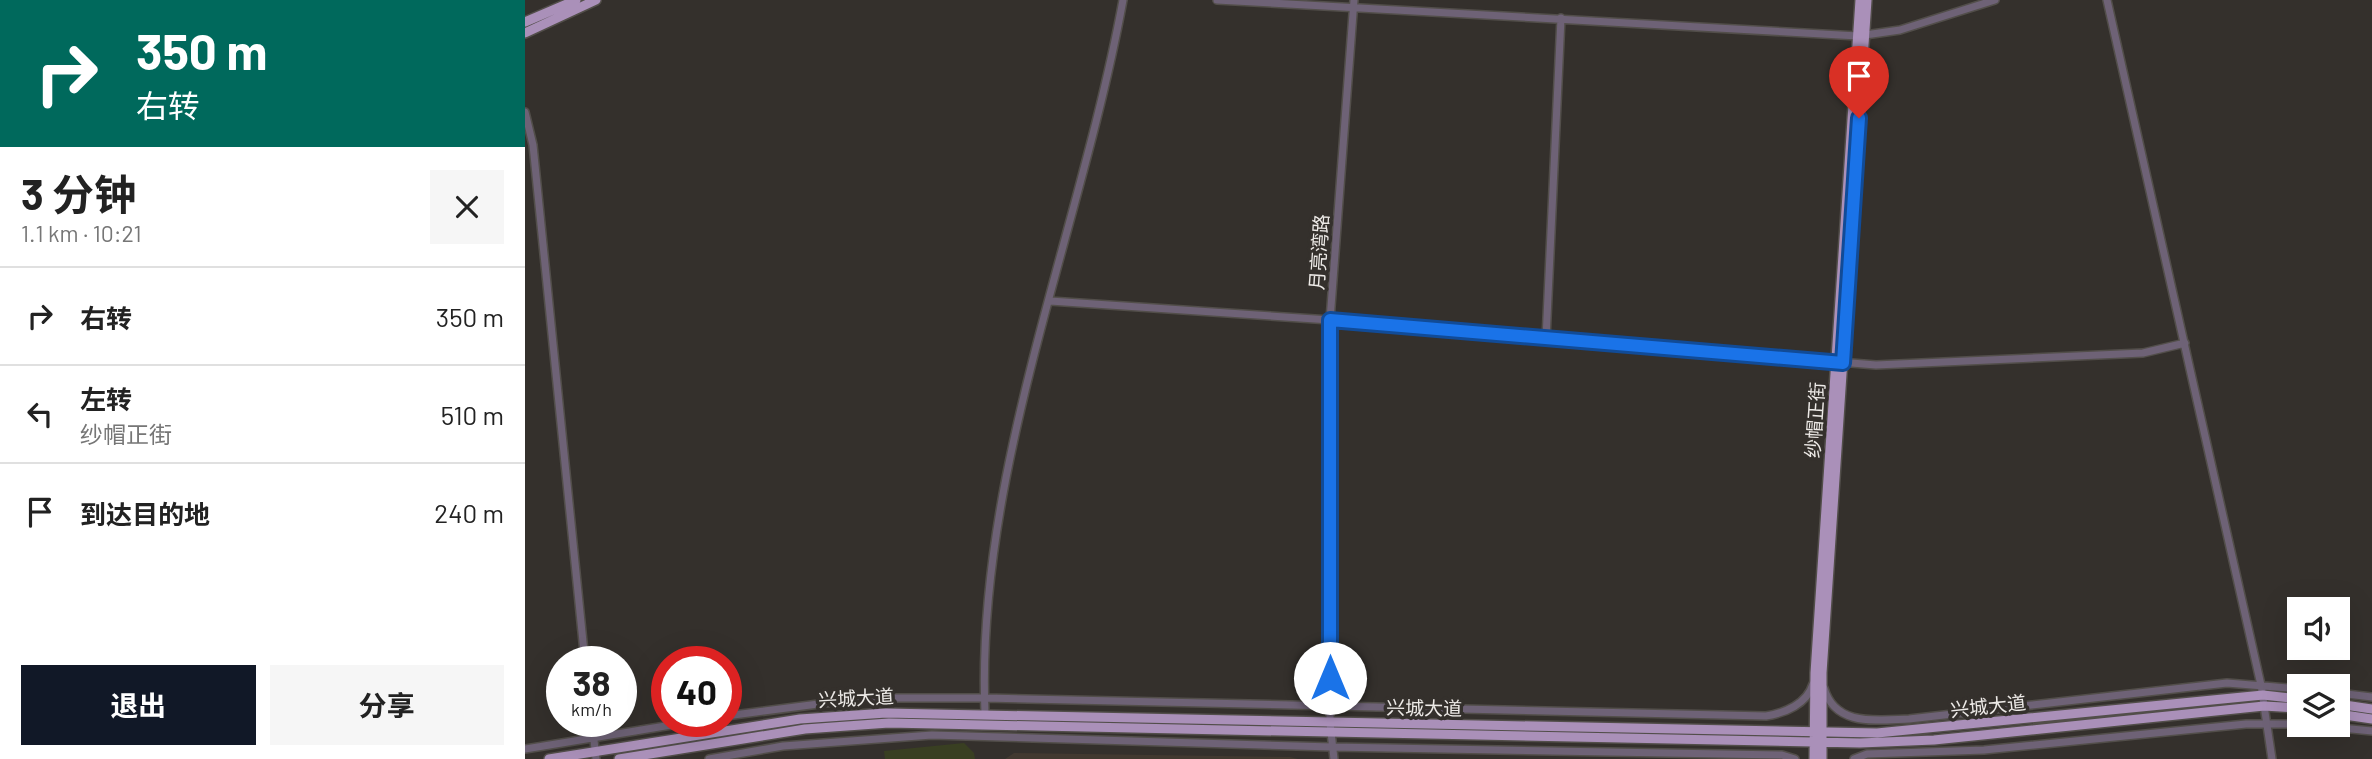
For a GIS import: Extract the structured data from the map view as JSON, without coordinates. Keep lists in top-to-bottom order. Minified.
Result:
{"streets":{"main road":["纱帽正街","兴城大道"],"street":["月亮湾路"]},"crossings":[["月亮湾路","兴城大道"],["纱帽正街","兴城大道"]],"page":{"turn":["350 m","右转"],"heading":["3 分钟","1.1 km · 10:21"],"list":[{"name":"右转","value":"350 m"},{"name":"左转","note":"纱帽正街","value":"510 m"},{"name":"到达目的地","value":"240 m"}],"speed":"38 km/h","limit":"40","buttons":["退出","分享"]}}
